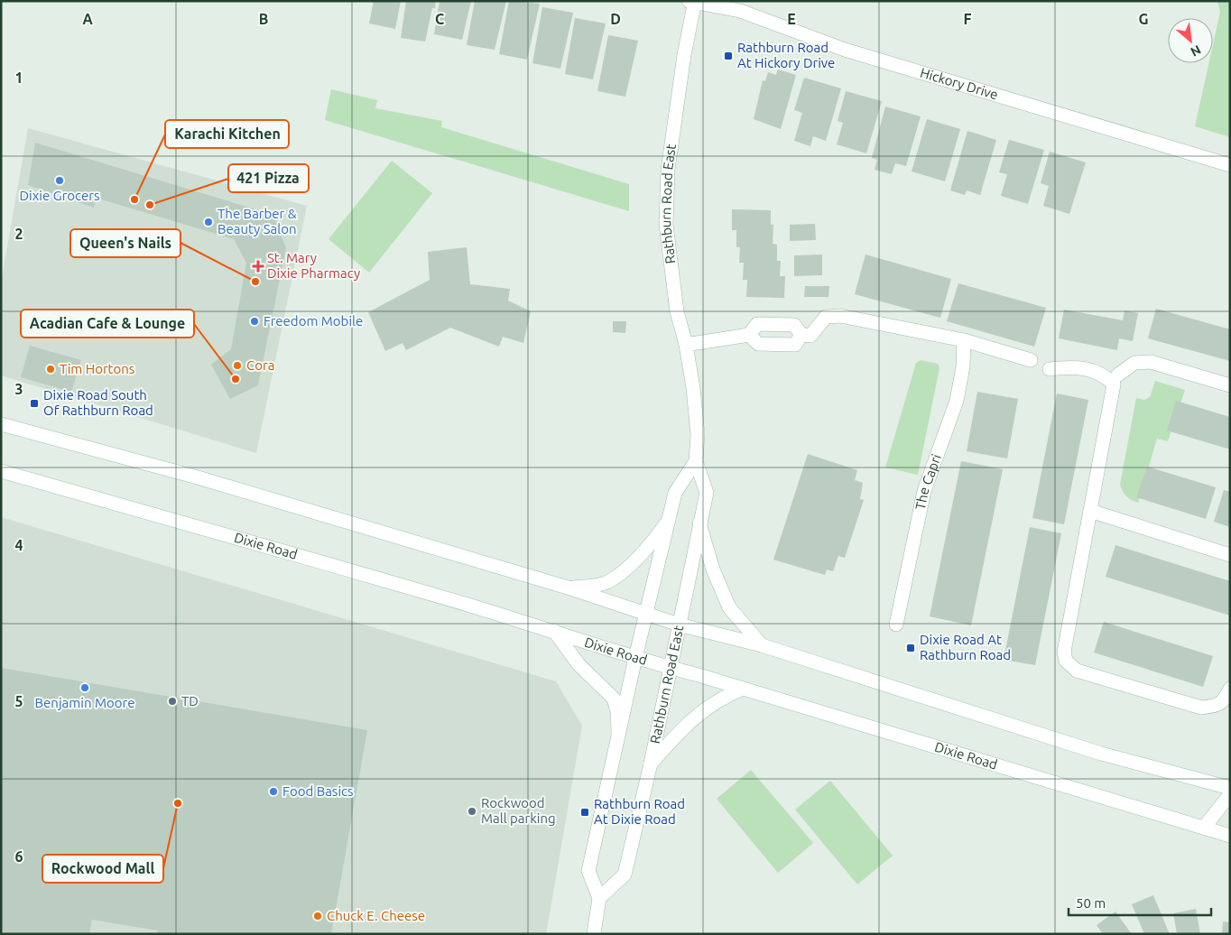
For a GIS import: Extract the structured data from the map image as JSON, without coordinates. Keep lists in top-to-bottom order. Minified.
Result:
{"streets":{"street":["Hickory Drive","Rathburn Road East","The Capri","Dixie Road"]},"crossings":[["Hickory Drive","Rathburn Road East"],["Rathburn Road East","Dixie Road"]],"places":{"transit":["Rathburn Road At Hickory Drive","Dixie Road South Of Rathburn Road","Dixie Road At Rathburn Road","Rathburn Road At Dixie Road"],"other":["Dixie Grocers","Karachi Kitchen","421 Pizza","The Barber & Beauty Salon","Queen's Nails","Freedom Mobile","Cora","Tim Hortons","Acadian Cafe & Lounge","Benjamin Moore","TD","Food Basics","Rockwood Mall","Rockwood Mall parking","Chuck E. Cheese"],"health":["St. Mary Dixie Pharmacy"]},"scale_bar":"50 m","north":"bottom right","grid":{"columns":["A","B","C","D","E","F","G"],"rows":["1","2","3","4","5","6"]}}
